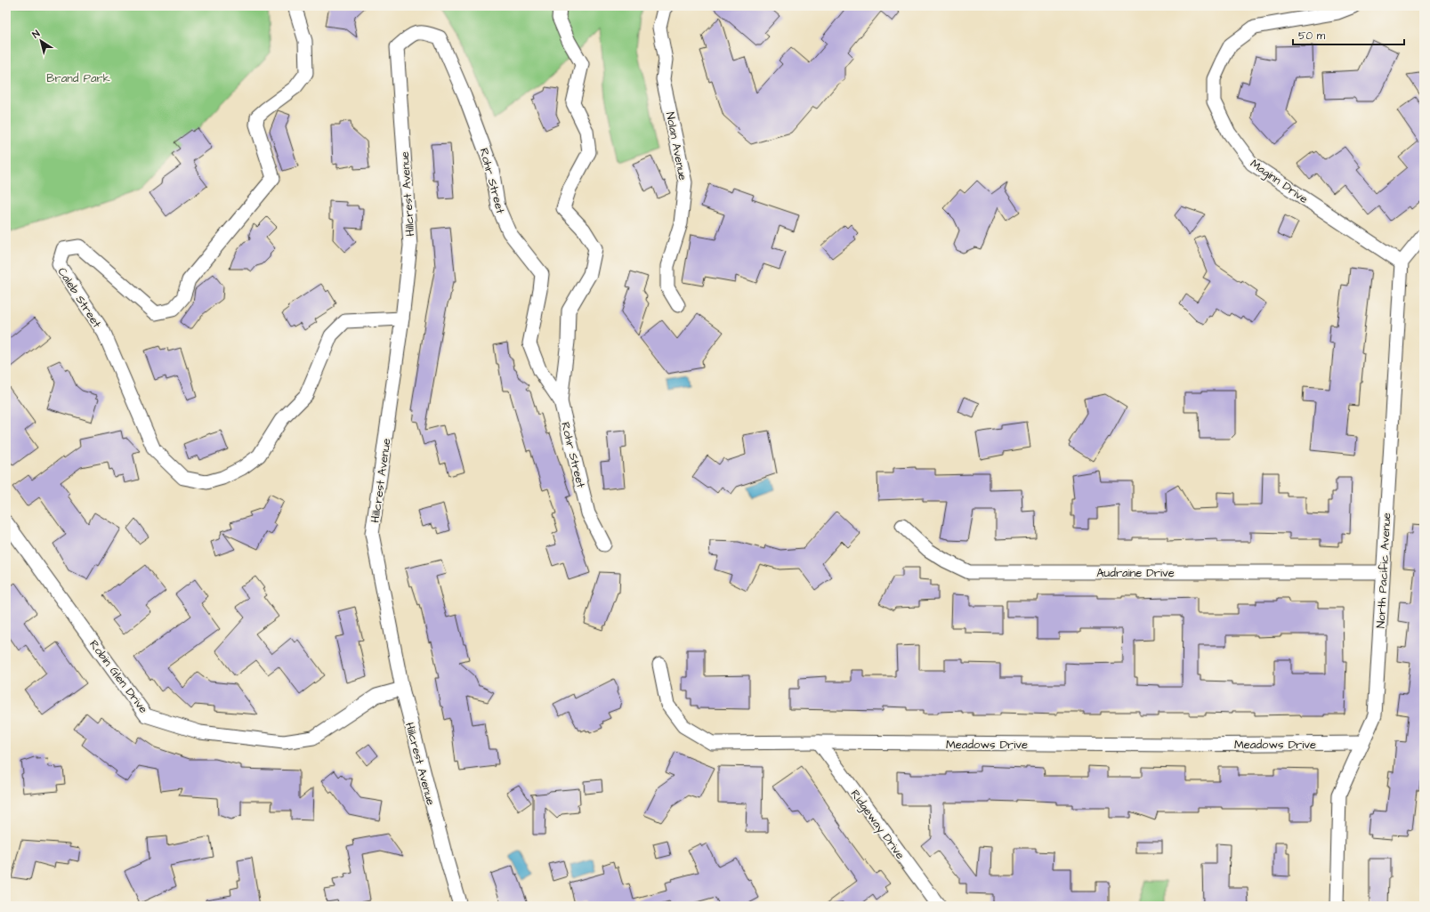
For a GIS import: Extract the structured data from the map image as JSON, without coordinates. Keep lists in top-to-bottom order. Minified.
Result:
{"streets":{"street":["Nolan Avenue","Rohr Street","Maginn Drive","Hillcrest Avenue","Caleb Street","North Pacific Avenue","Audraine Drive","Robin Glen Drive","Meadows Drive","Ridgeway Drive"]},"crossings":[["Rohr Street","Hillcrest Avenue"],["Maginn Drive","North Pacific Avenue"],["Hillcrest Avenue","Caleb Street"],["Hillcrest Avenue","Robin Glen Drive"],["North Pacific Avenue","Audraine Drive"],["North Pacific Avenue","Meadows Drive"],["Meadows Drive","Ridgeway Drive"]],"parks":["Brand Park"],"scale_bar":"50 m","north":"top left"}
